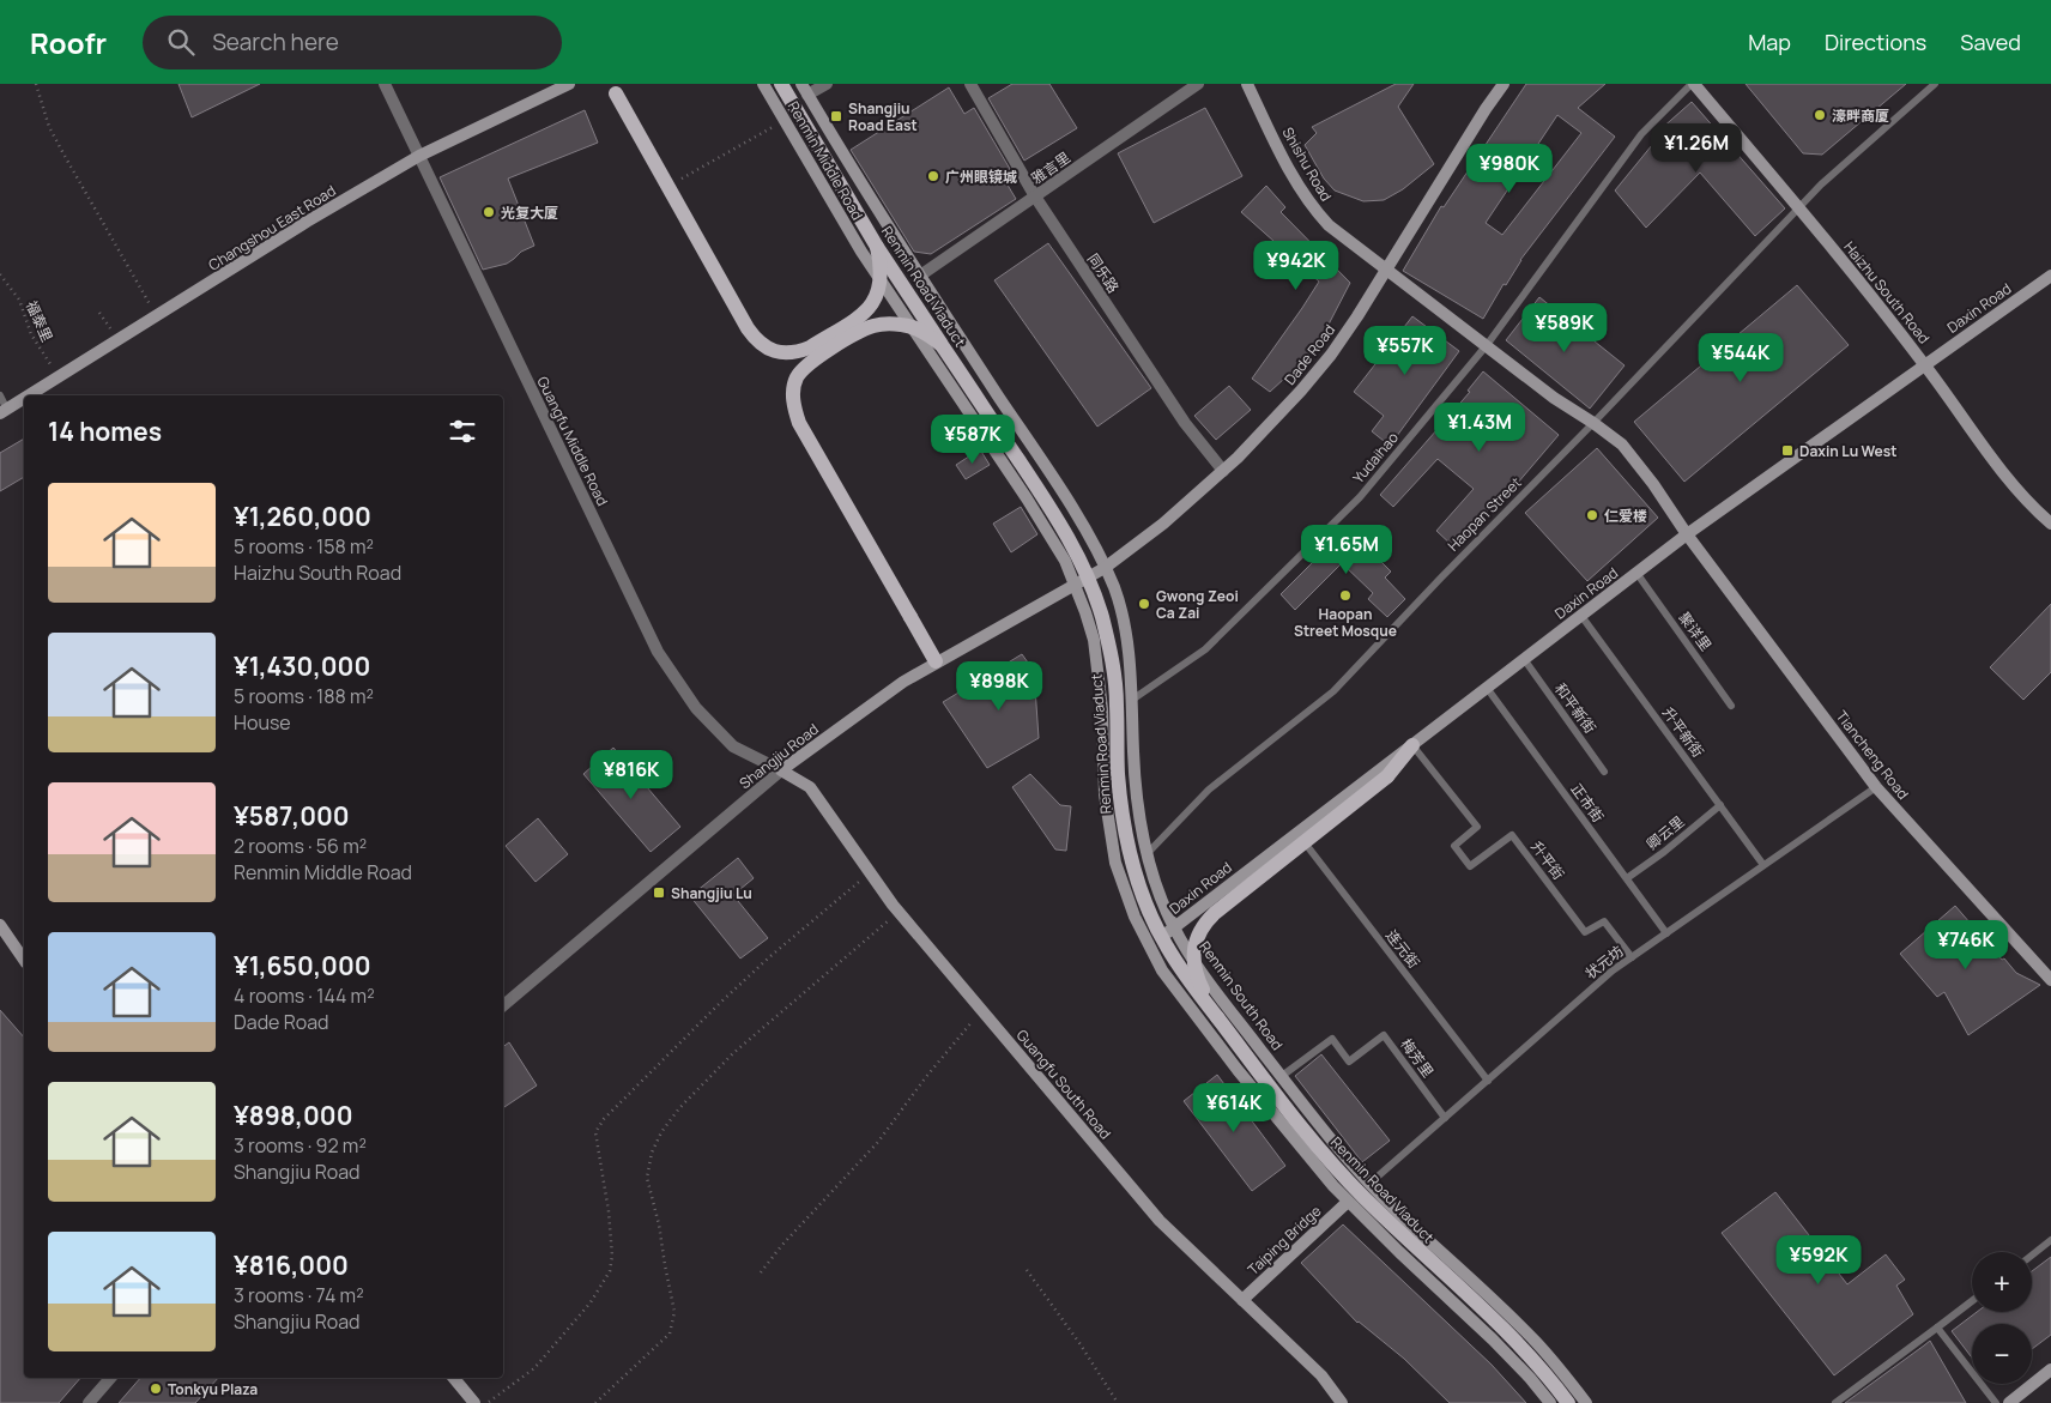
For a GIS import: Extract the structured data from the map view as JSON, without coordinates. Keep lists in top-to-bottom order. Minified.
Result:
{"streets":{"main road":["Renmin Road Viaduct"],"street":["Renmin Middle Road","Shishu Road","雅言里","Changshou East Road","同乐路","Haizhu South Road","Daxin Road","Dade Road","Guangfu Middle Road","Tiancheng Road","Shangjiu Road","Renmin South Road","Guangfu South Road","Taiping Bridge"],"lane":["Yudaihao","Haopan Street","聚详里","和平新街","升平新街","正市街","卿云里","升平街","连元街","状元坊","梅芳里"],"path":["福泰里"]},"crossings":[["Renmin Middle Road","雅言里"],["Renmin Middle Road","Dade Road"],["Renmin Middle Road","Shangjiu Road"],["Renmin Middle Road","Renmin South Road"],["Shishu Road","Dade Road"],["Shishu Road","Yudaihao"],["Shishu Road","Haopan Street"],["Shishu Road","Tiancheng Road"],["雅言里","同乐路"],["Changshou East Road","福泰里"],["Changshou East Road","Guangfu Middle Road"],["同乐路","Dade Road"],["Haizhu South Road","Daxin Road"],["Haizhu South Road","Yudaihao"],["Haizhu South Road","Haopan Street"],["Daxin Road","聚详里"],["Daxin Road","和平新街"],["Daxin Road","升平新街"],["Daxin Road","Tiancheng Road"],["Daxin Road","正市街"],["Daxin Road","升平街"],["Daxin Road","连元街"],["Daxin Road","Renmin South Road"],["Dade Road","Shangjiu Road"],["Dade Road","Renmin South Road"],["Guangfu Middle Road","Shangjiu Road"],["Guangfu Middle Road","Guangfu South Road"],["Yudaihao","Renmin South Road"],["Haopan Street","Tiancheng Road"],["Haopan Street","Renmin South Road"],["升平新街","卿云里"],["升平新街","状元坊"],["Tiancheng Road","状元坊"],["Shangjiu Road","Renmin South Road"],["Shangjiu Road","Guangfu South Road"],["正市街","卿云里"],["正市街","状元坊"],["升平街","状元坊"],["连元街","状元坊"],["状元坊","Renmin South Road"],["状元坊","梅芳里"],["Renmin South Road","梅芳里"],["Guangfu South Road","Taiping Bridge"]],"places":{"other":["濠畔商厦","广州眼镜城","光复大厦","仁爱楼","Haopan Street Mosque","Gwong Zeoi Ca Zai","Tonkyu Plaza"],"transit":["Shangjiu Road East","Daxin Lu West","Shangjiu Lu"]},"page":{"header":"Roofr","search":"Search here","nav":["Map","Directions","Saved"],"price":["¥1.26M","¥980K","¥942K","¥589K","¥557K","¥544K","¥1.43M","¥587K","¥1.65M","¥898K","¥816K","¥746K","¥614K","¥592K"],"heading":"14 homes","list":[{"name":"¥1,260,000","note":"5 rooms · 158 m² · Haizhu South Road"},{"name":"¥1,430,000","note":"5 rooms · 188 m² · House"},{"name":"¥587,000","note":"2 rooms · 56 m² · Renmin Middle Road"},{"name":"¥1,650,000","note":"4 rooms · 144 m² · Dade Road"},{"name":"¥898,000","note":"3 rooms · 92 m² · Shangjiu Road"},{"name":"¥816,000","note":"3 rooms · 74 m² · Shangjiu Road"}],"map_buttons":["+","−"]}}
